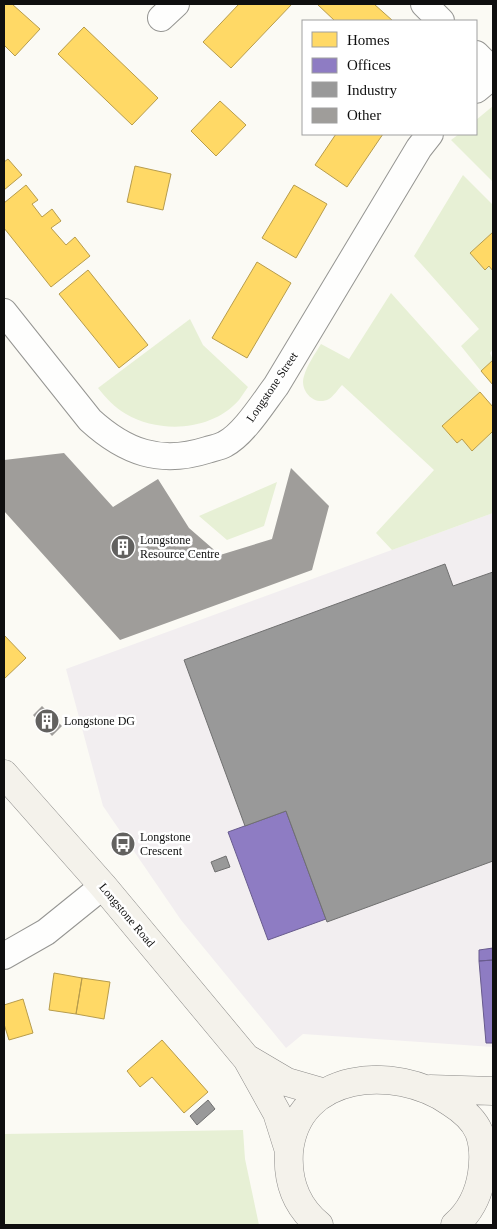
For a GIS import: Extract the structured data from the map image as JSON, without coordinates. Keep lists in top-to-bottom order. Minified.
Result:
{"streets":{"street":["Longstone Street","Longstone Road"]},"places":{"building":["Longstone Resource Centre","Longstone DG"],"bus stop":["Longstone Crescent"]},"legend":["Homes","Offices","Industry","Other"]}
